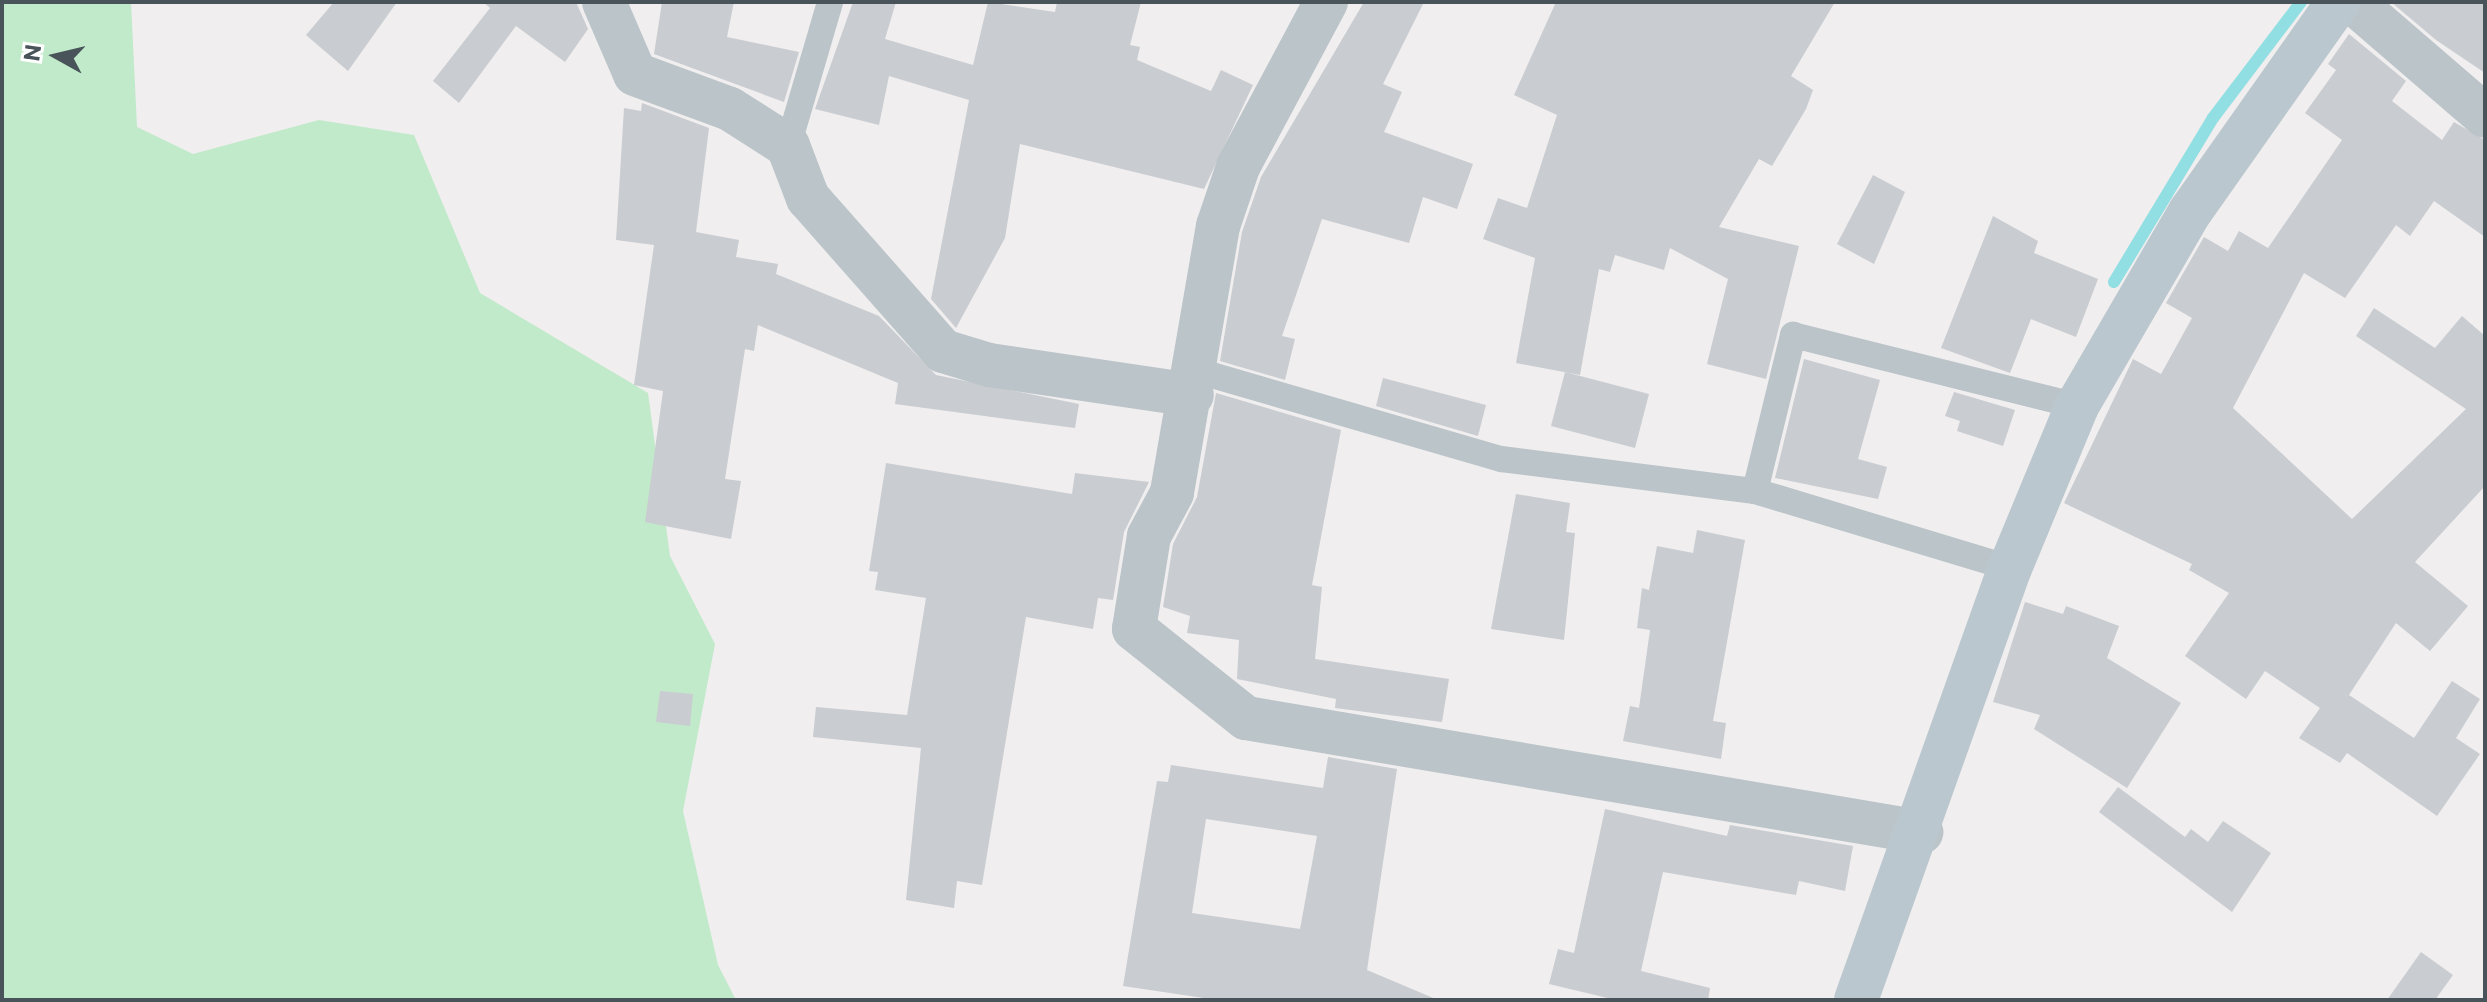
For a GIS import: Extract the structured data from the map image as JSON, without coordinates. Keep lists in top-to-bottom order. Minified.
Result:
{"north":"left"}
